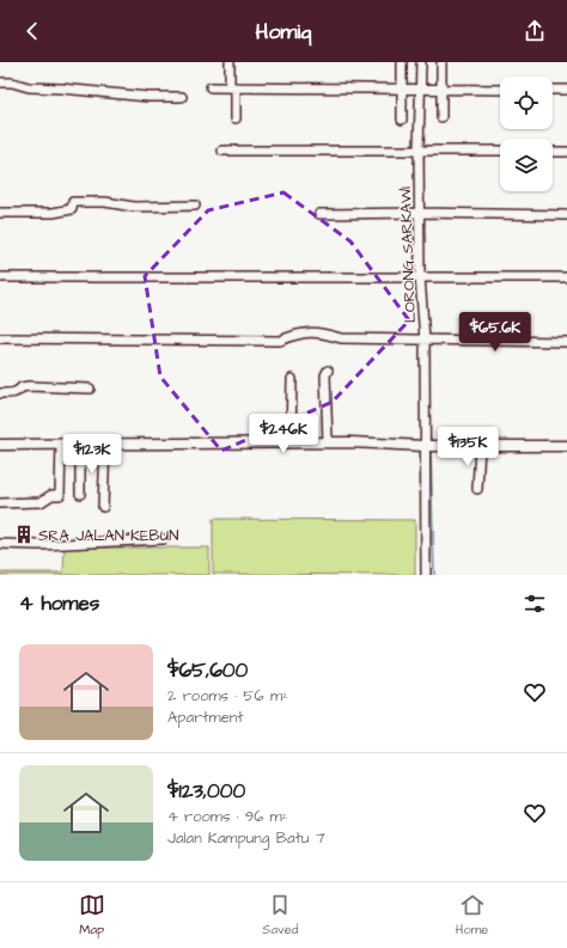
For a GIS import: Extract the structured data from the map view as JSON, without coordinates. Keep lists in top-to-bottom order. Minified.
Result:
{"streets":{"street":["LORONG SARKAWI"]},"places":{"building":["SRA JALAN KEBUN"]},"page":{"header":"Homiq","price":["$65.6K","$246K","$135K","$123K"],"heading":"4 homes","list":[{"name":"$65,600","note":"2 rooms · 56 m² · Apartment"},{"name":"$123,000","note":"4 rooms · 96 m² · Jalan Kampung Batu 7"}],"tabs":["Map","Saved","Home"]}}
